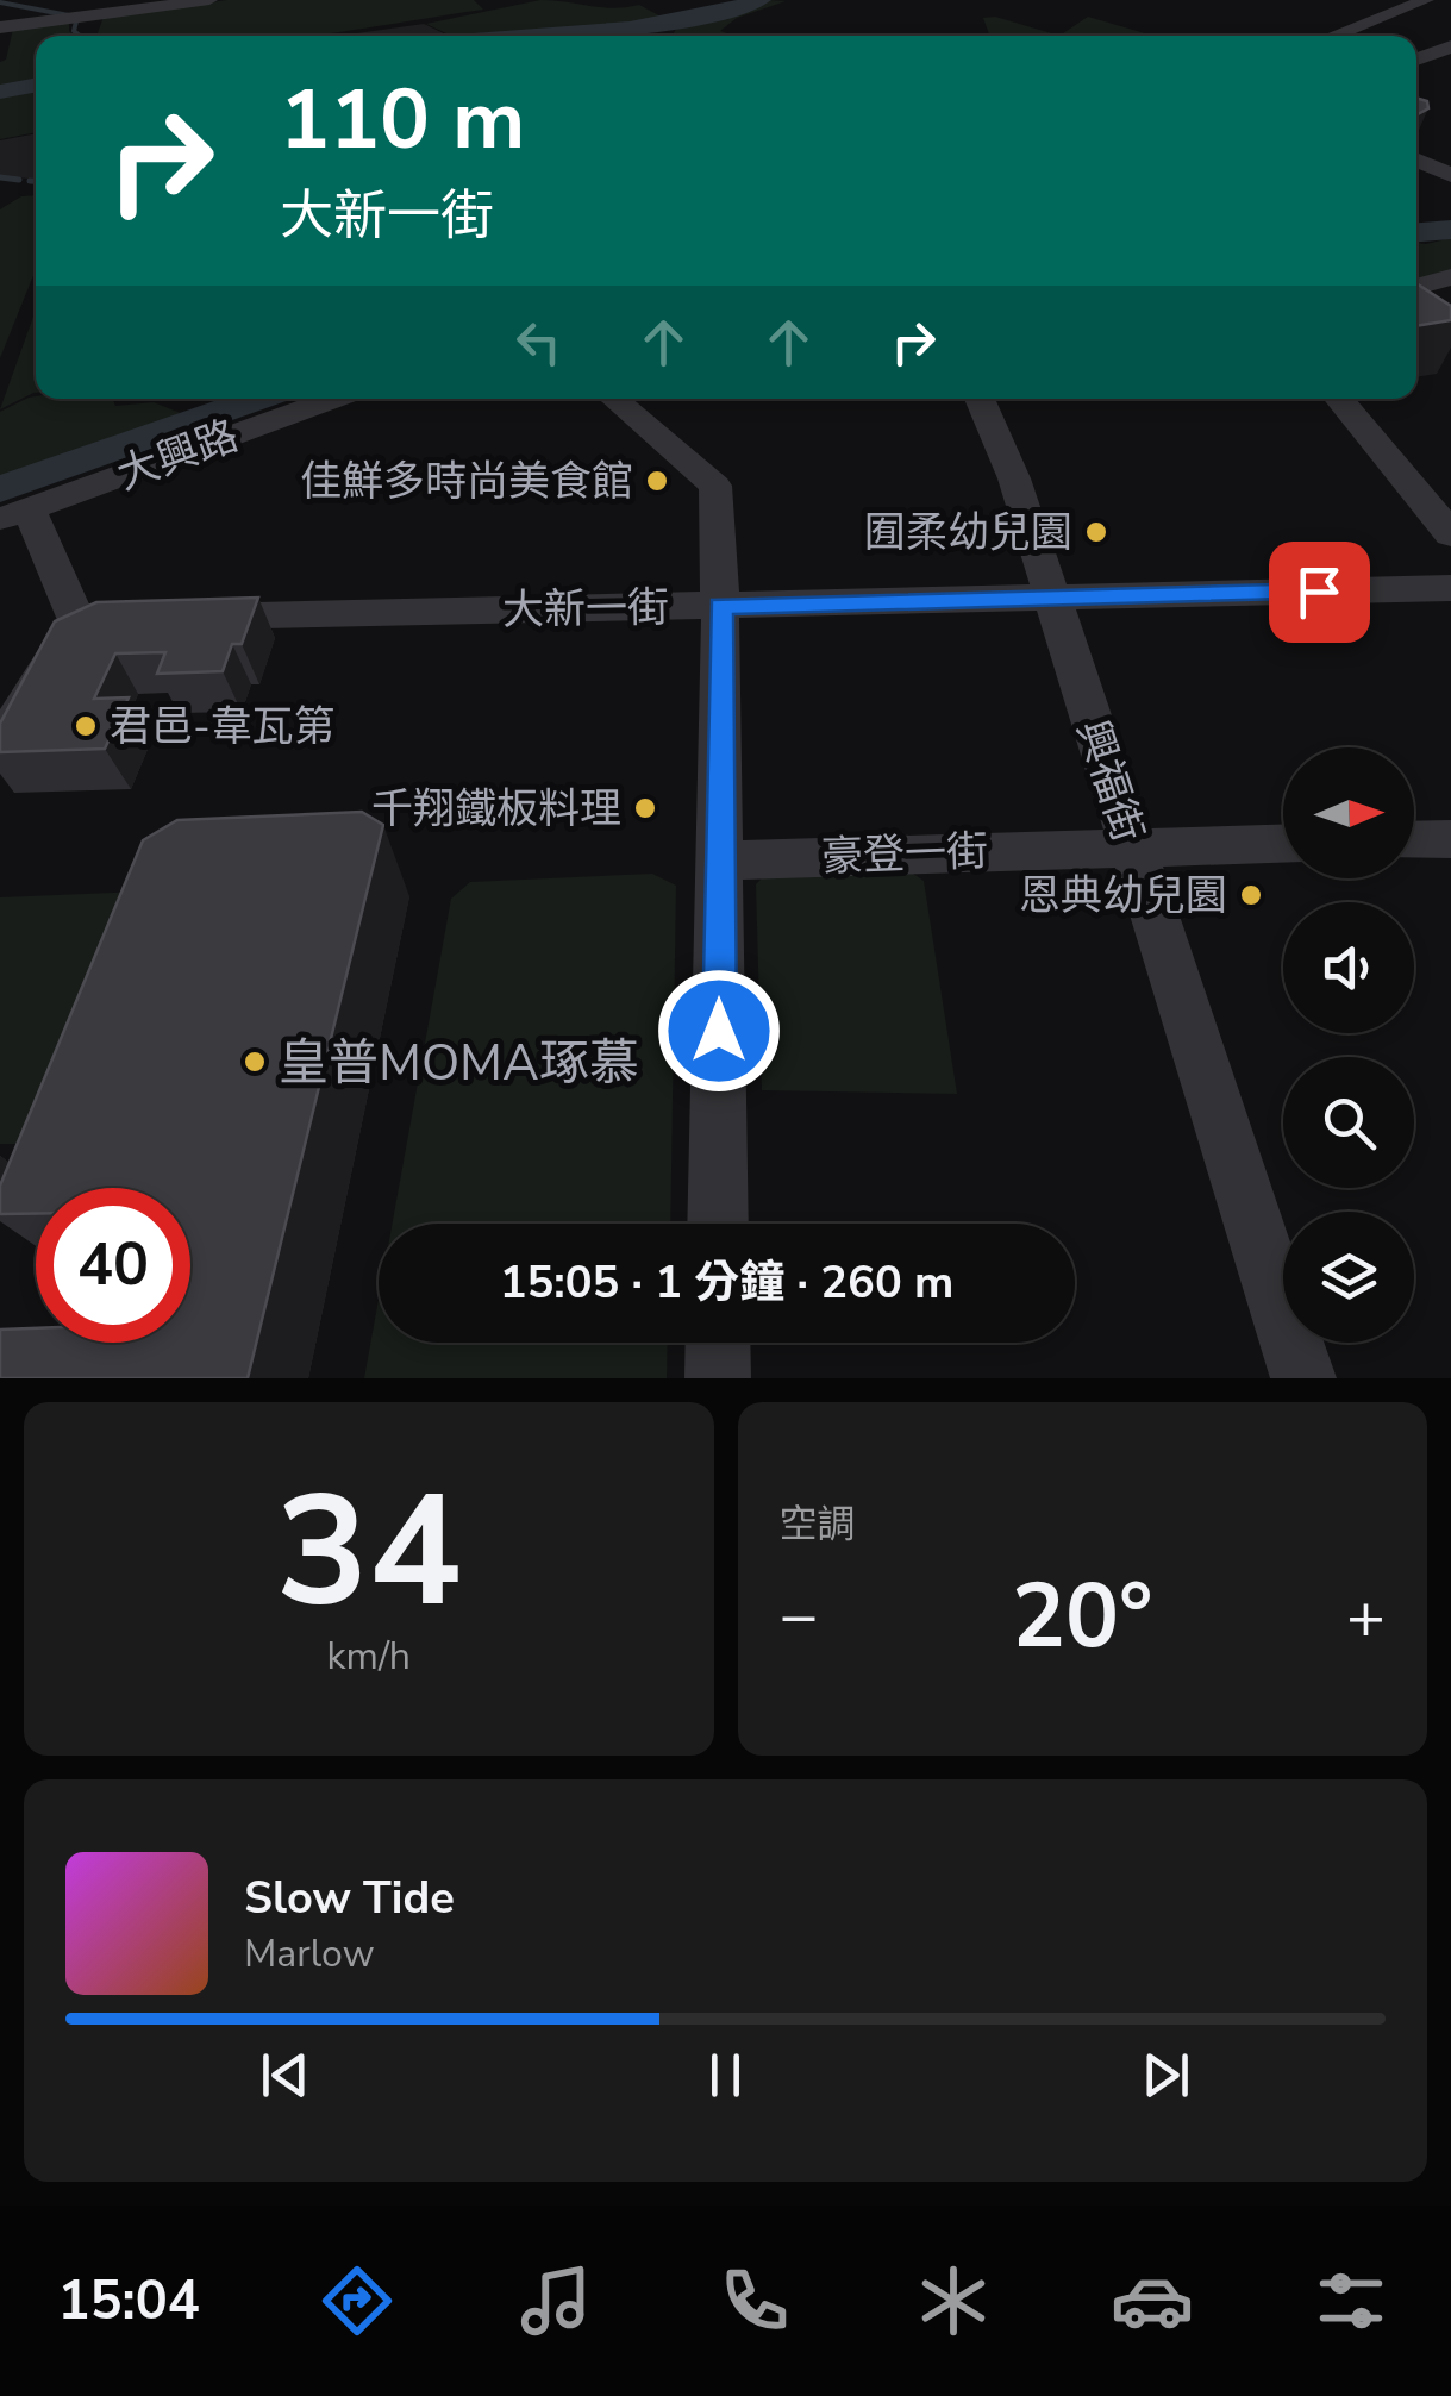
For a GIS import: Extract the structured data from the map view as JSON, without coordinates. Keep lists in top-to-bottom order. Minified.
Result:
{"streets":{"street":["大興路","大新一街","興福街","豪登一街"]},"crossings":[["大新一街","興福街"],["興福街","豪登一街"]],"places":["佳鮮多時尚美食館","囿柔幼兒園","君邑-韋瓦第","千翔鐵板料理","恩典幼兒園","皇普MOMA琢慕"],"north":"right","page":{"turn":["110 m","大新一街"],"limit":"40","trip":"15:05 · 1 分鐘 · 260 m","tile":[["34","km/h"],"空調"],"heat":["−","20°","+"],"song":["Slow Tide","Marlow"],"tabs":"15:04"}}
